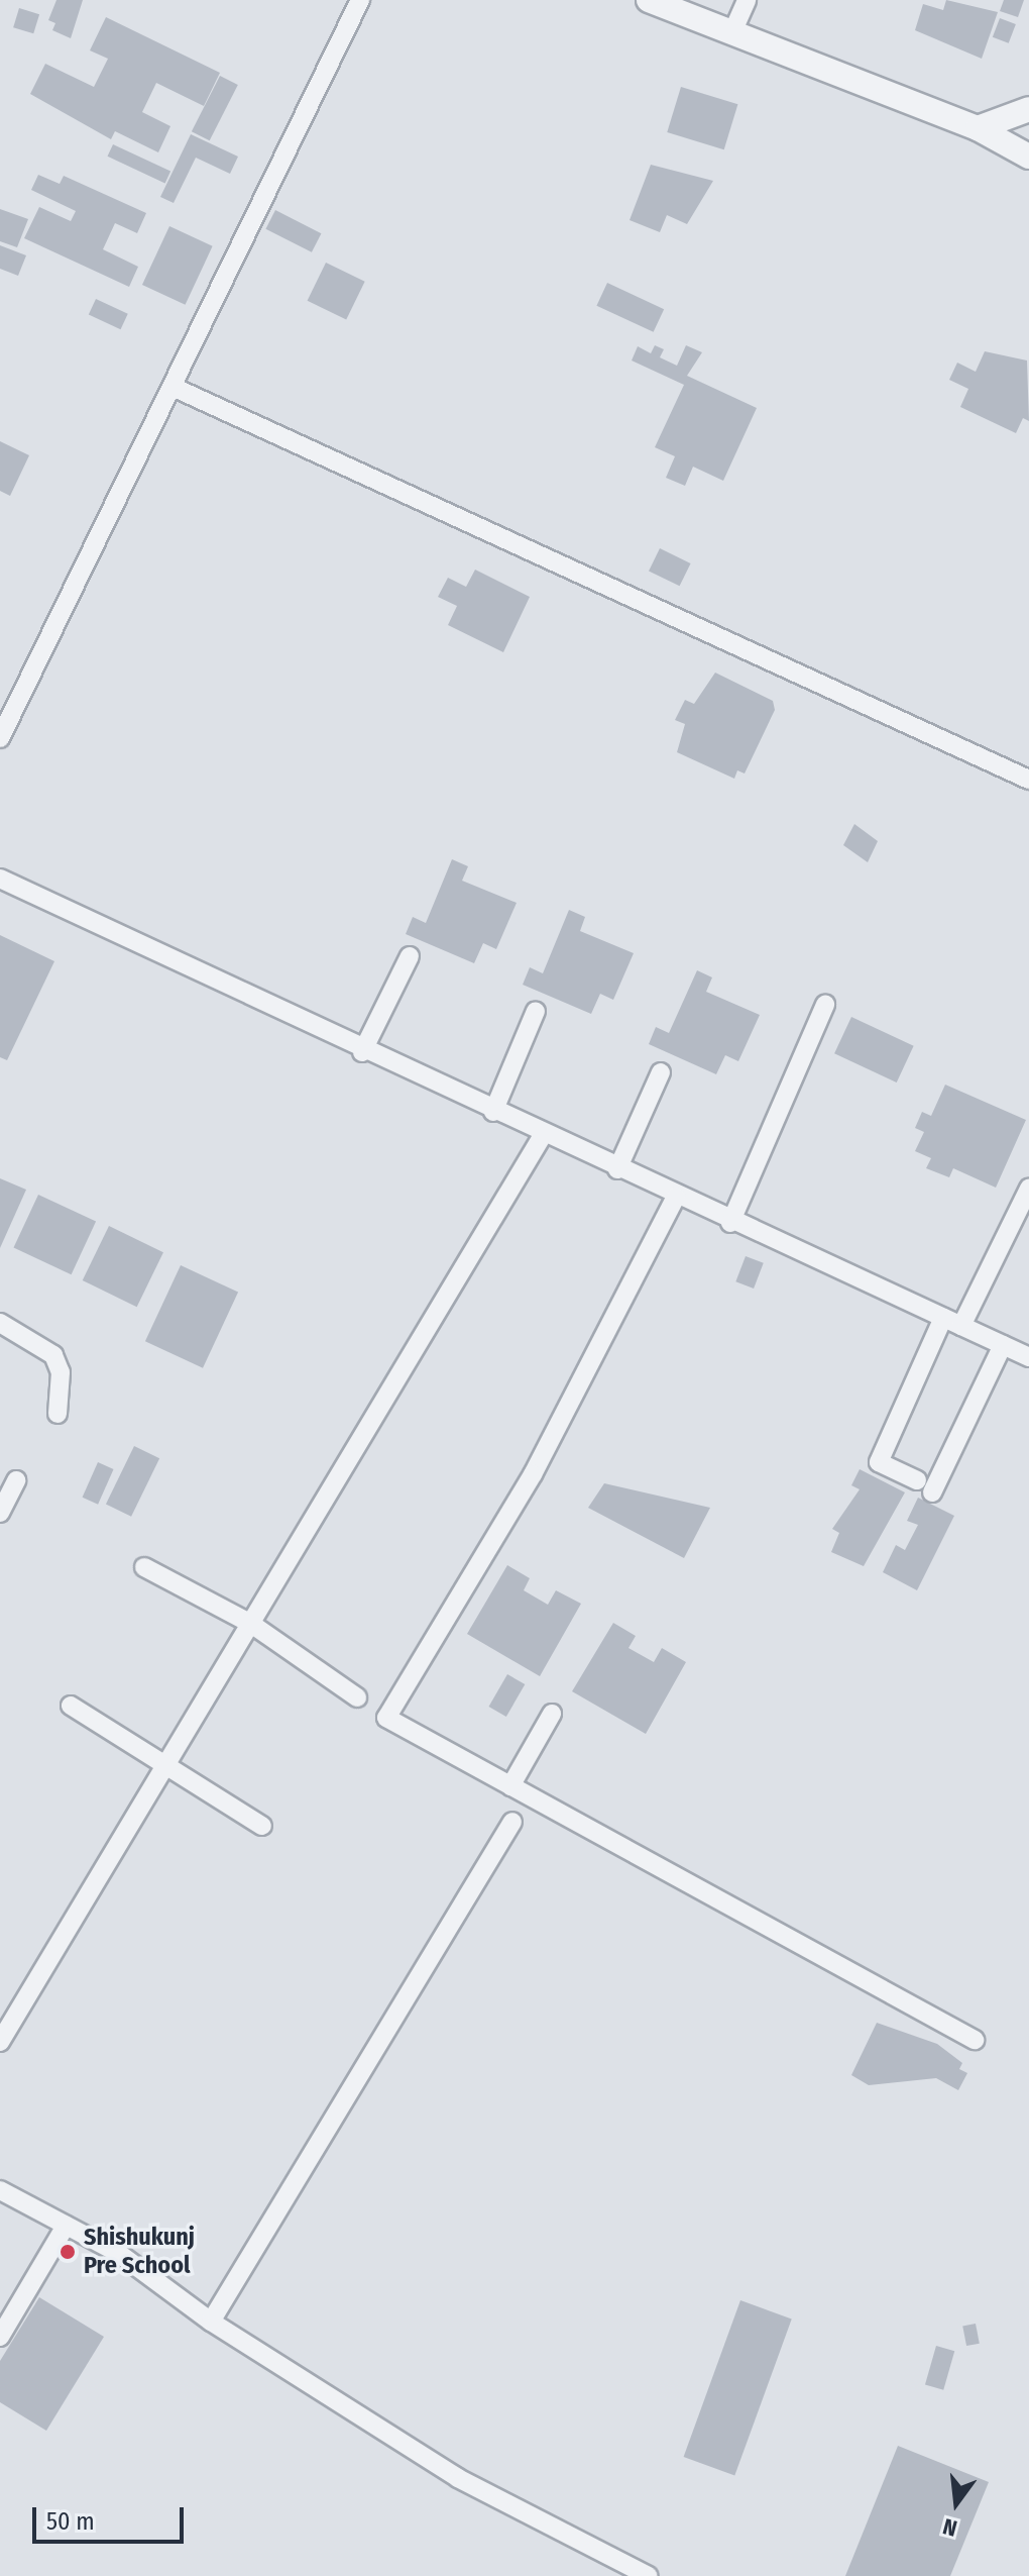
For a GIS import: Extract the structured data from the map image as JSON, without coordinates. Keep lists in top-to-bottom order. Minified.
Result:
{"places":["Shishukunj Pre School"],"scale_bar":"50 m","north":"bottom"}
